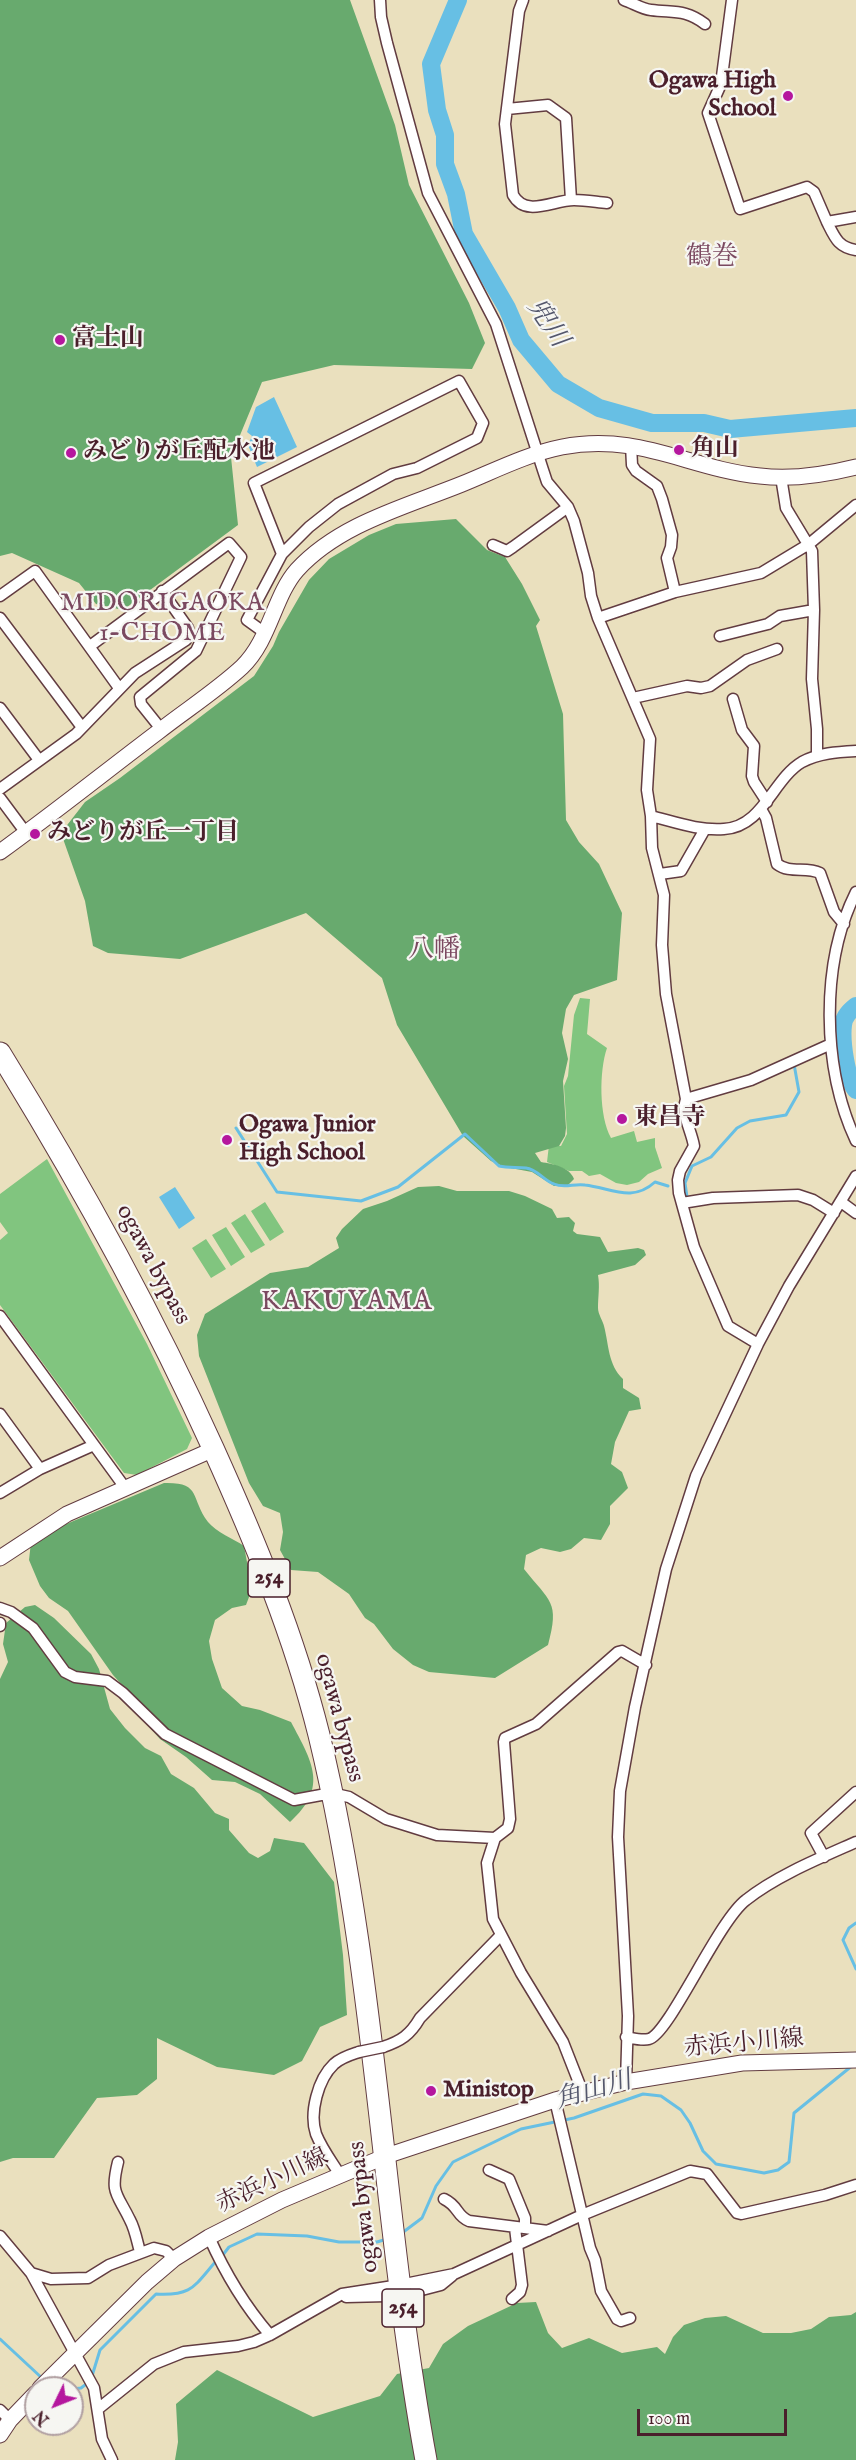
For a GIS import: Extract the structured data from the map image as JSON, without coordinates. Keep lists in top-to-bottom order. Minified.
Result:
{"streets":{"highway":["ogawa bypass","254"],"street":["赤浜小川線"]},"crossings":[["ogawa bypass","赤浜小川線"]],"districts":["鶴巻","MIDORIGAOKA 1-CHOME","八幡","KAKUYAMA"],"water":["兜川","角山川"],"places":["Ogawa High School","富士山","角山","みどりが丘配水池","みどりが丘一丁目","東昌寺","Ogawa Junior High School","Ministop"],"scale_bar":"100 m","north":"bottom left"}
